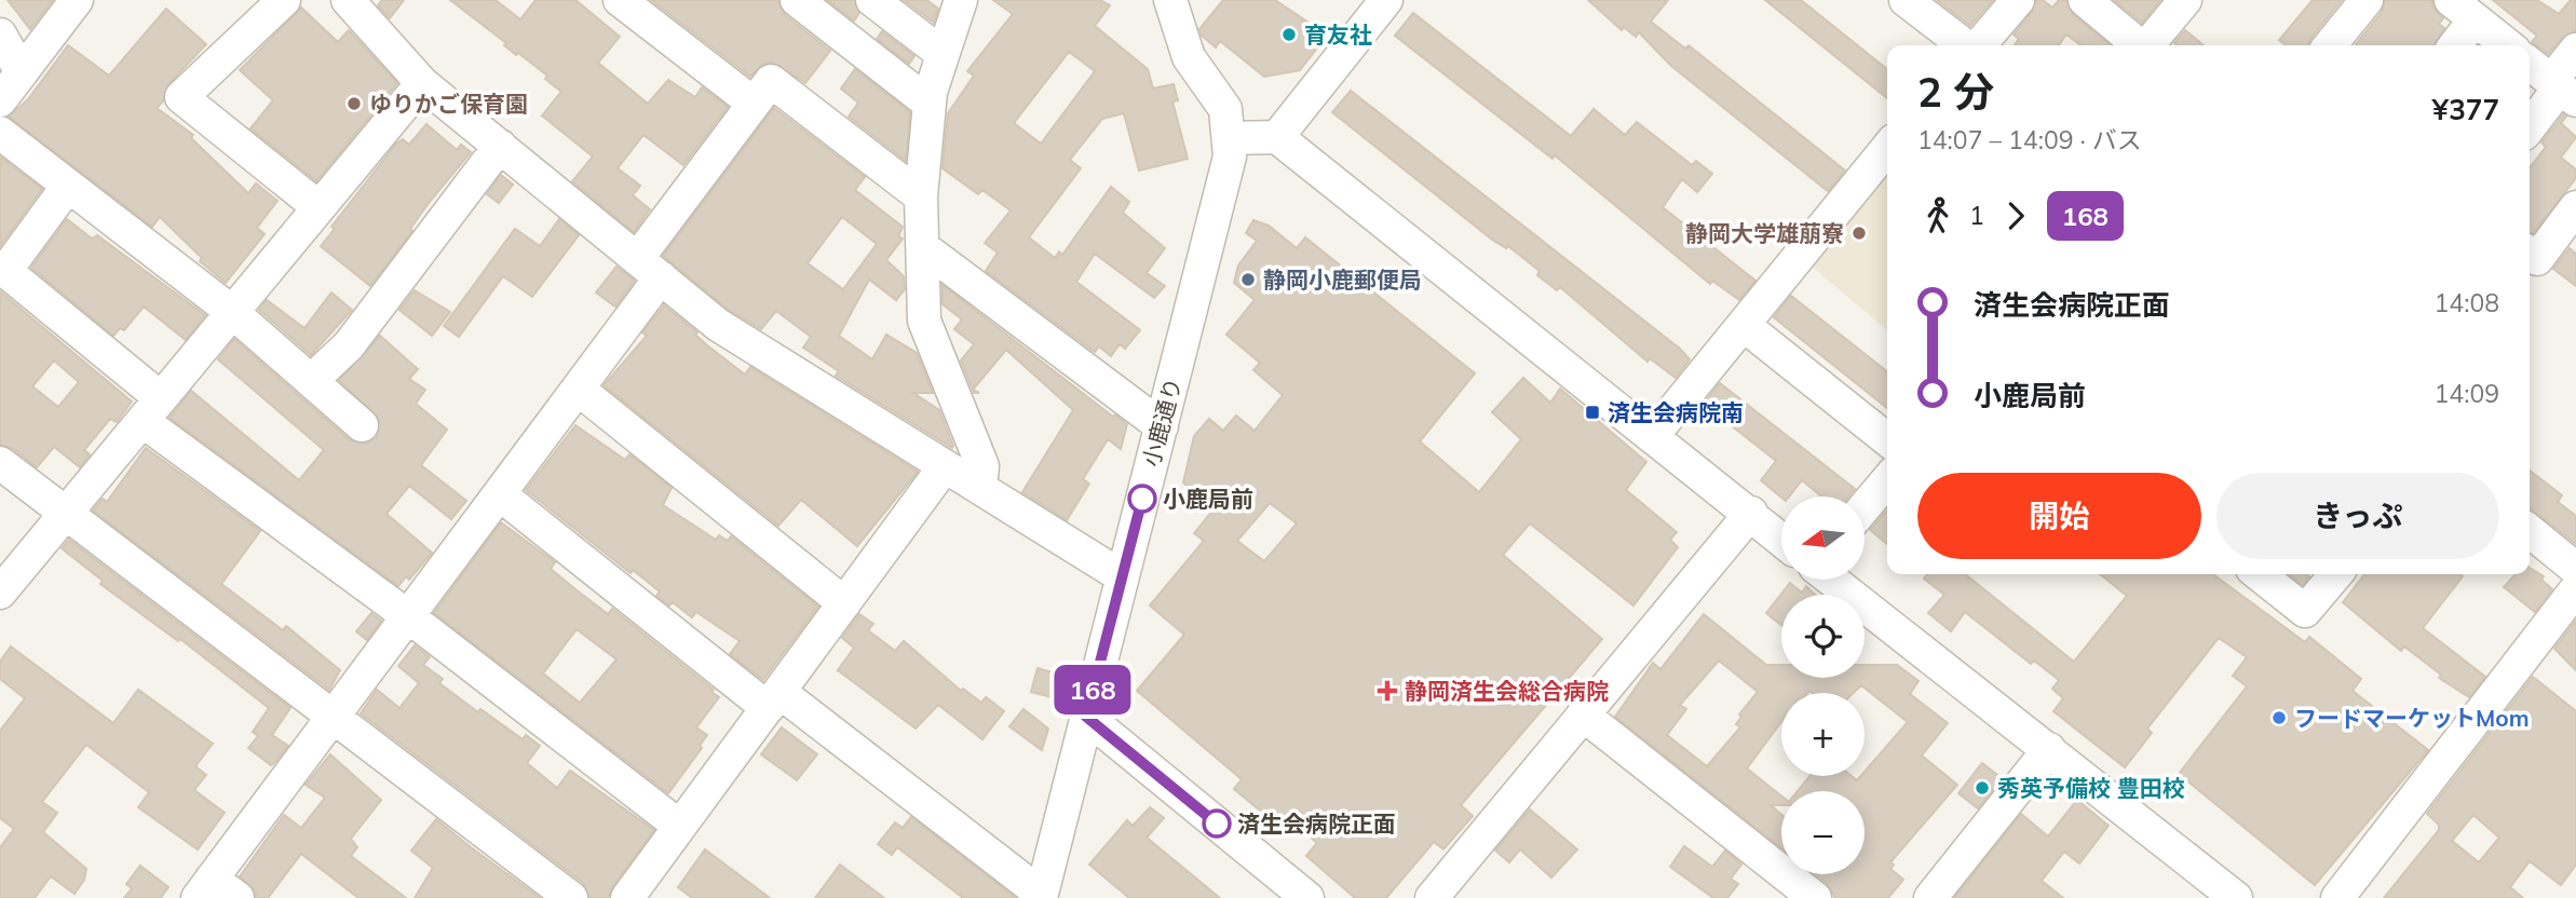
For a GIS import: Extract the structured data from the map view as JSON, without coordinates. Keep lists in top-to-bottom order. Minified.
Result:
{"streets":{"street":["小鹿通り"]},"places":{"other":["育友社","ゆりかご保育園","静岡大学雄萠寮","静岡小鹿郵便局","小鹿局前","フードマーケットMom","秀英予備校 豊田校","済生会病院正面"],"transit":["済生会病院南"],"health":["静岡済生会総合病院"]},"lines":["bus line 168"],"north":"left","page":{"on_map":"168","heading":["2 分","14:07 – 14:09 · バス","¥377"],"legs":["1","168"],"list":[{"name":"済生会病院正面","value":"14:08"},{"name":"小鹿局前","value":"14:09"}],"buttons":["開始","きっぷ"],"map_buttons":["+","−"]}}
